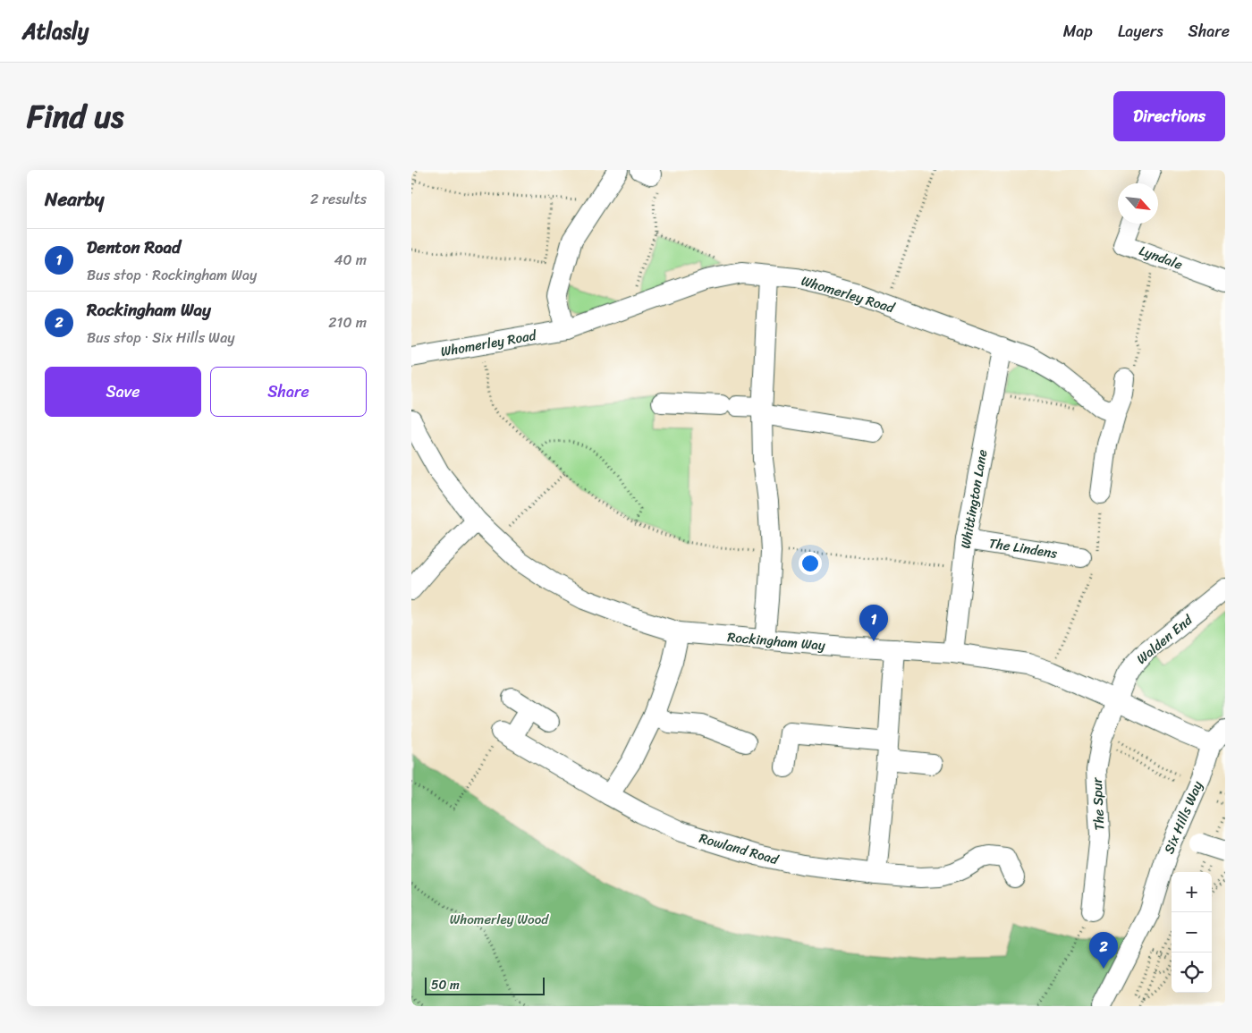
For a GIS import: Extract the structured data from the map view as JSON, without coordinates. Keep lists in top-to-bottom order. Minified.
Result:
{"streets":{"street":["Lyndale","Whomerley Road","Whittington Lane","The Lindens","Walden End","Rockingham Way","The Spur","Six Hills Way","Rowland Road"]},"crossings":[["Whomerley Road","Whittington Lane"],["Whittington Lane","The Lindens"],["Whittington Lane","Rockingham Way"],["Walden End","Rockingham Way"],["Walden End","The Spur"],["Rockingham Way","The Spur"],["Rockingham Way","Six Hills Way"]],"parks":["Whomerley Wood"],"scale_bar":"50 m","north":"bottom right","page":{"header":"Atlasly","nav":["Map","Layers","Share"],"title":"Find us","buttons":["Directions",["Save","Share"]],"heading":["Nearby","2 results"],"list":[{"mark":"1","name":"Denton Road","note":"Bus stop · Rockingham Way","value":"40 m"},{"mark":"2","name":"Rockingham Way","note":"Bus stop · Six Hills Way","value":"210 m"}],"pins":["1","2"],"map_buttons":["+","−"],"scale":"50 m"}}
